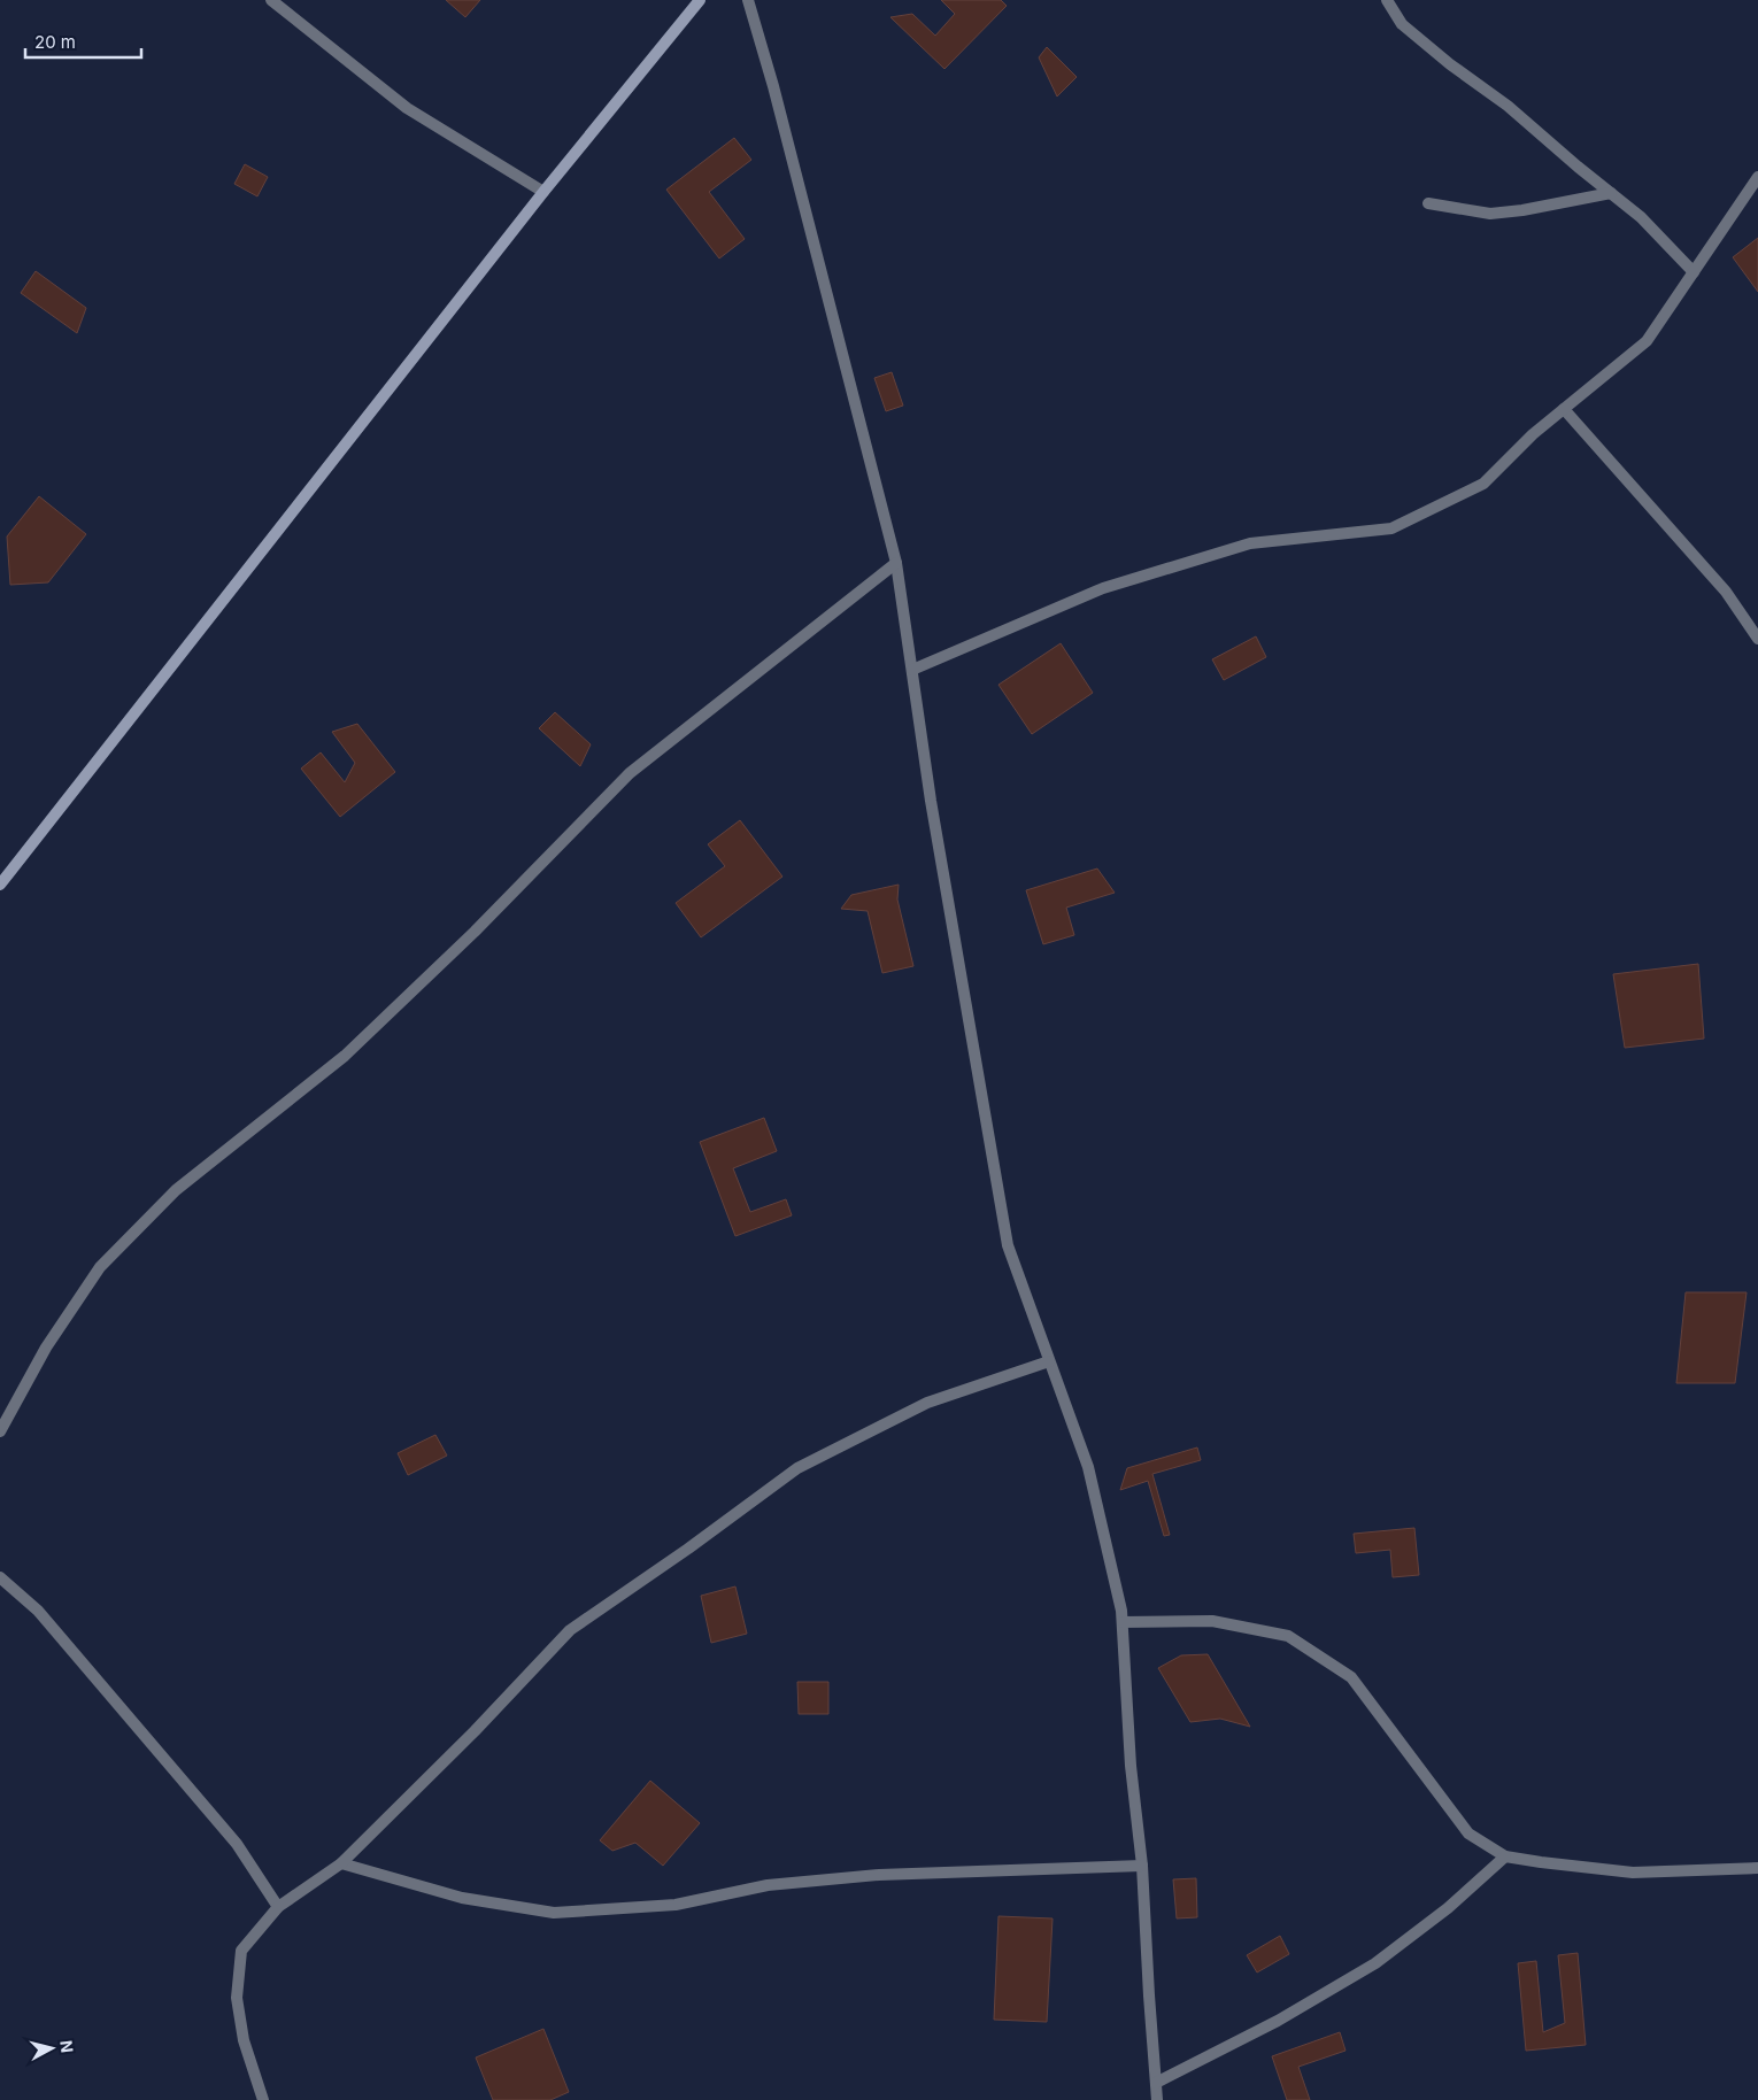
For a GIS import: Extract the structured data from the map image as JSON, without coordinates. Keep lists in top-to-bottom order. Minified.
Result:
{"scale_bar":"20 m","north":"right"}
